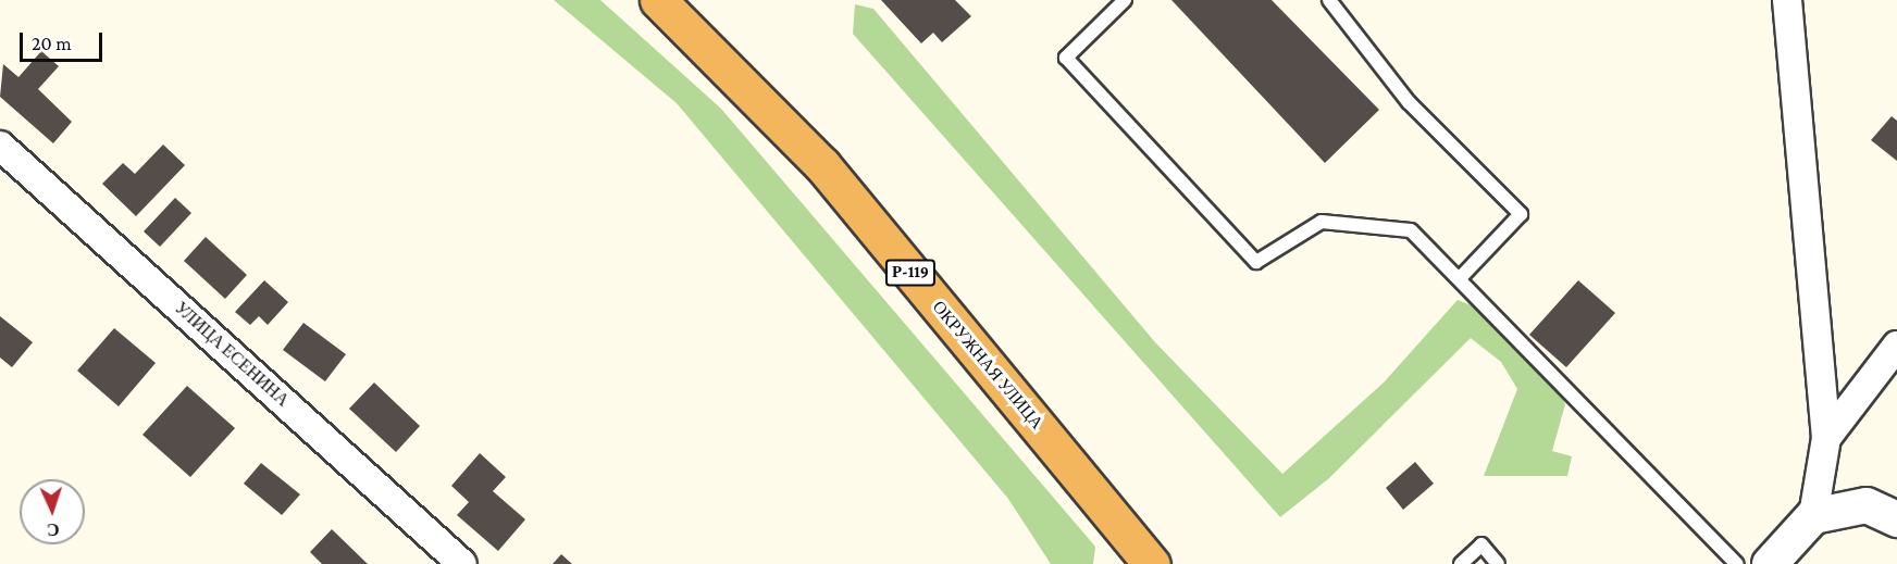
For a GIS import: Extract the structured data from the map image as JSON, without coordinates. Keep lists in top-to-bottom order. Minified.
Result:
{"streets":{"highway":["Р-119","ОКРУЖНАЯ УЛИЦА"],"street":["УЛИЦА ЕСЕНИНА"]},"scale_bar":"20 m","north":"bottom"}
